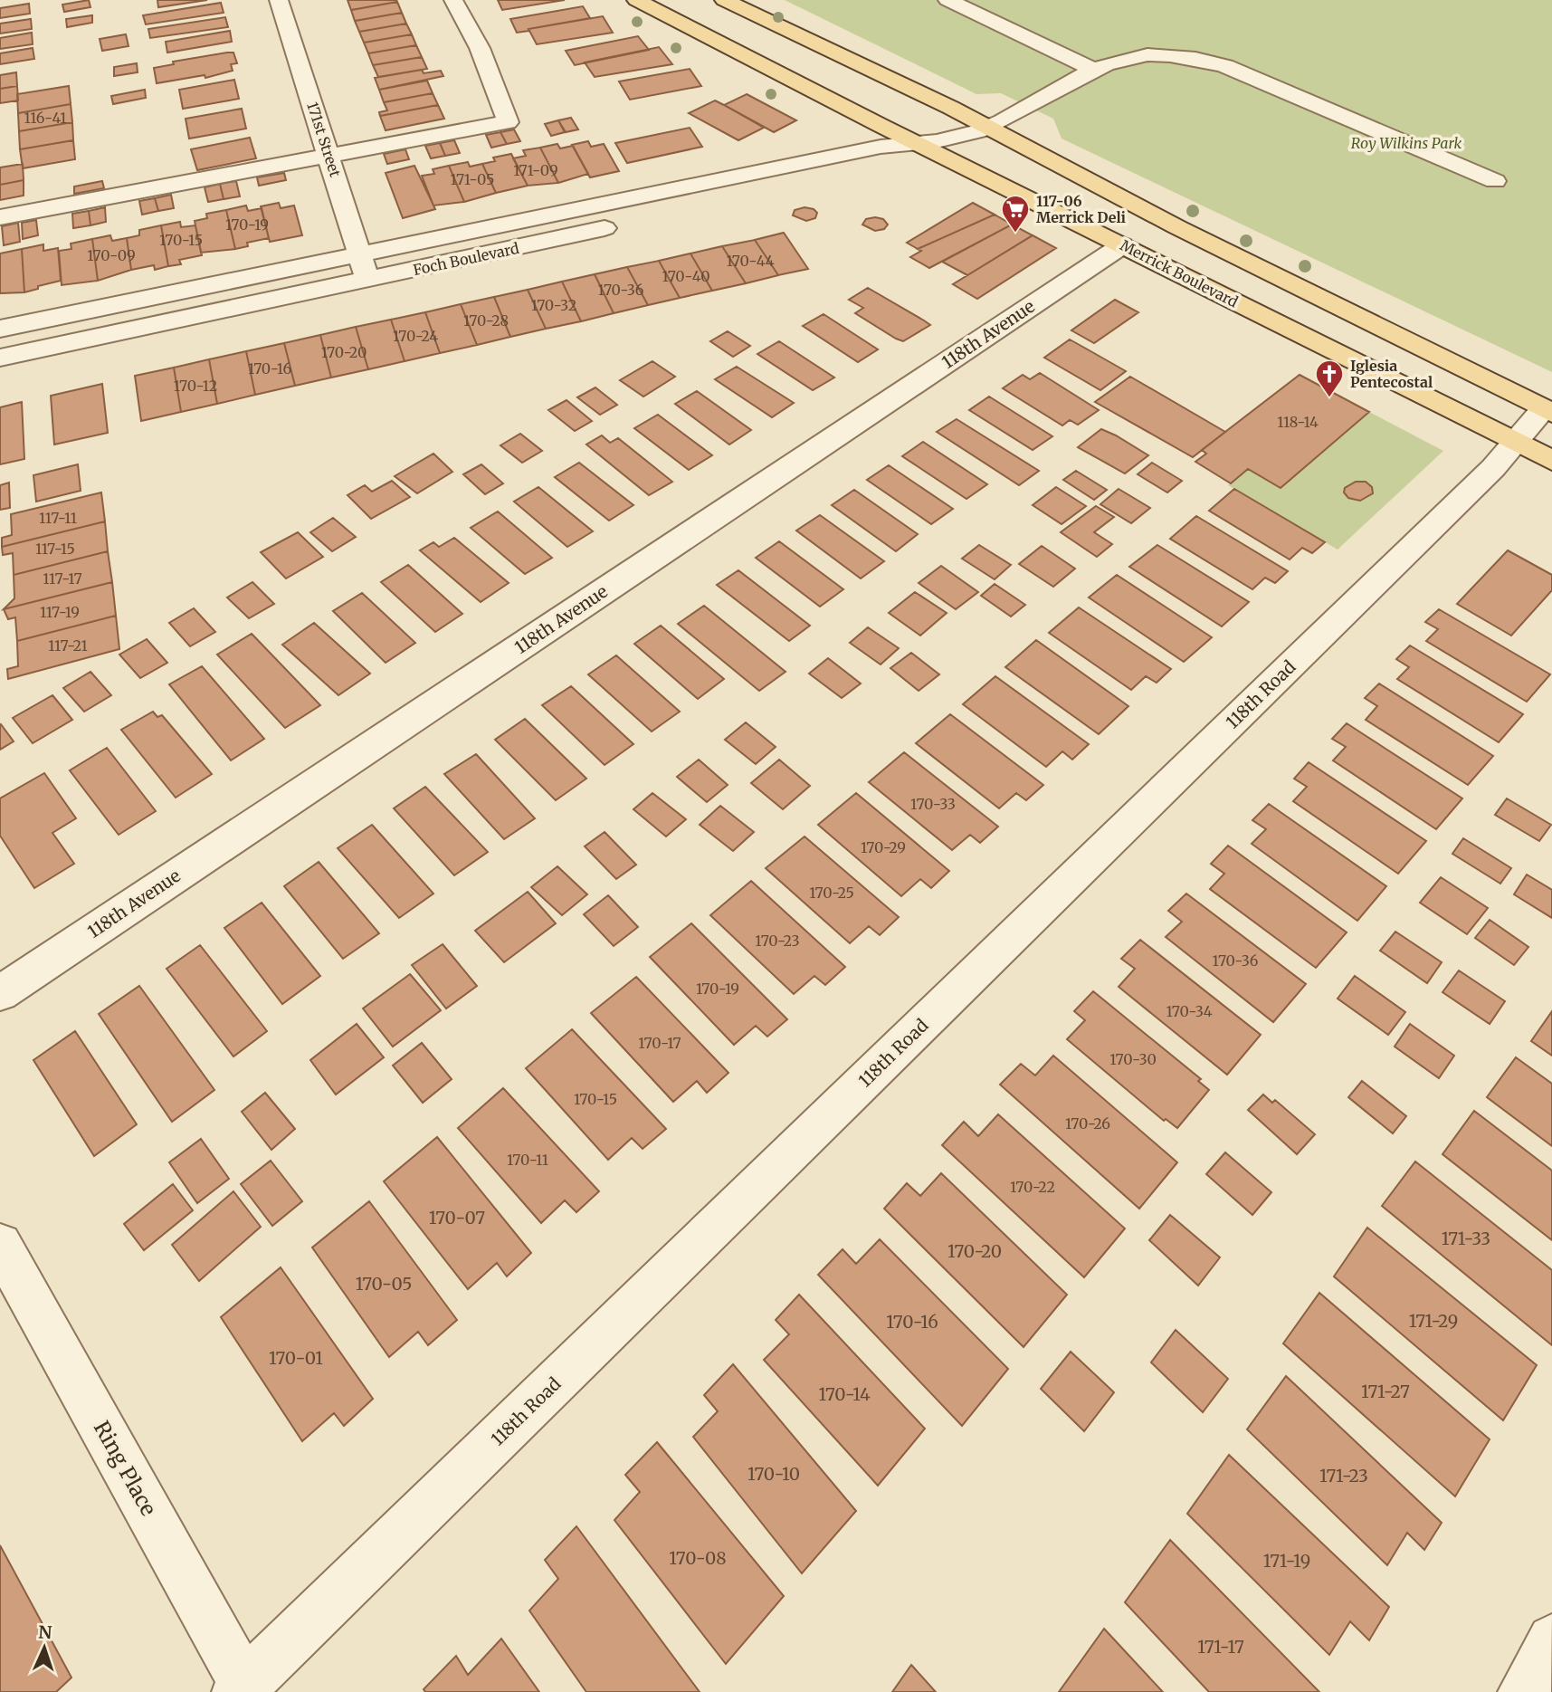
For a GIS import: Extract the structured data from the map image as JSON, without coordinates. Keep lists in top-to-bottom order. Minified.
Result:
{"streets":{"main road":["Merrick Boulevard"],"street":["171st Street","Foch Boulevard","118th Avenue","118th Road","Ring Place"]},"crossings":[["171st Street","Foch Boulevard"],["Foch Boulevard","Merrick Boulevard"],["Merrick Boulevard","118th Avenue"],["Merrick Boulevard","118th Road"],["118th Road","Ring Place"]],"parks":["Roy Wilkins Park"],"places":{"supermarket":["117-06 Merrick Deli"],"church":["Iglesia Pentecostal"]},"house_numbers":["116-41","171-09","171-05","170-19","170-15","170-09","170-44","170-40","170-36","170-32","170-28","170-24","170-20","170-16","170-12","118-14","117-11","117-15","117-17","117-19","117-21","170-33","170-29","170-25","170-23","170-36","170-19","170-34","170-17","170-30","170-15","170-26","170-11","170-22","170-07","171-33","170-20","170-05","171-29","170-16","170-01","171-27","170-14","170-10","171-23","170-08","171-19","171-17"],"north":"top"}
